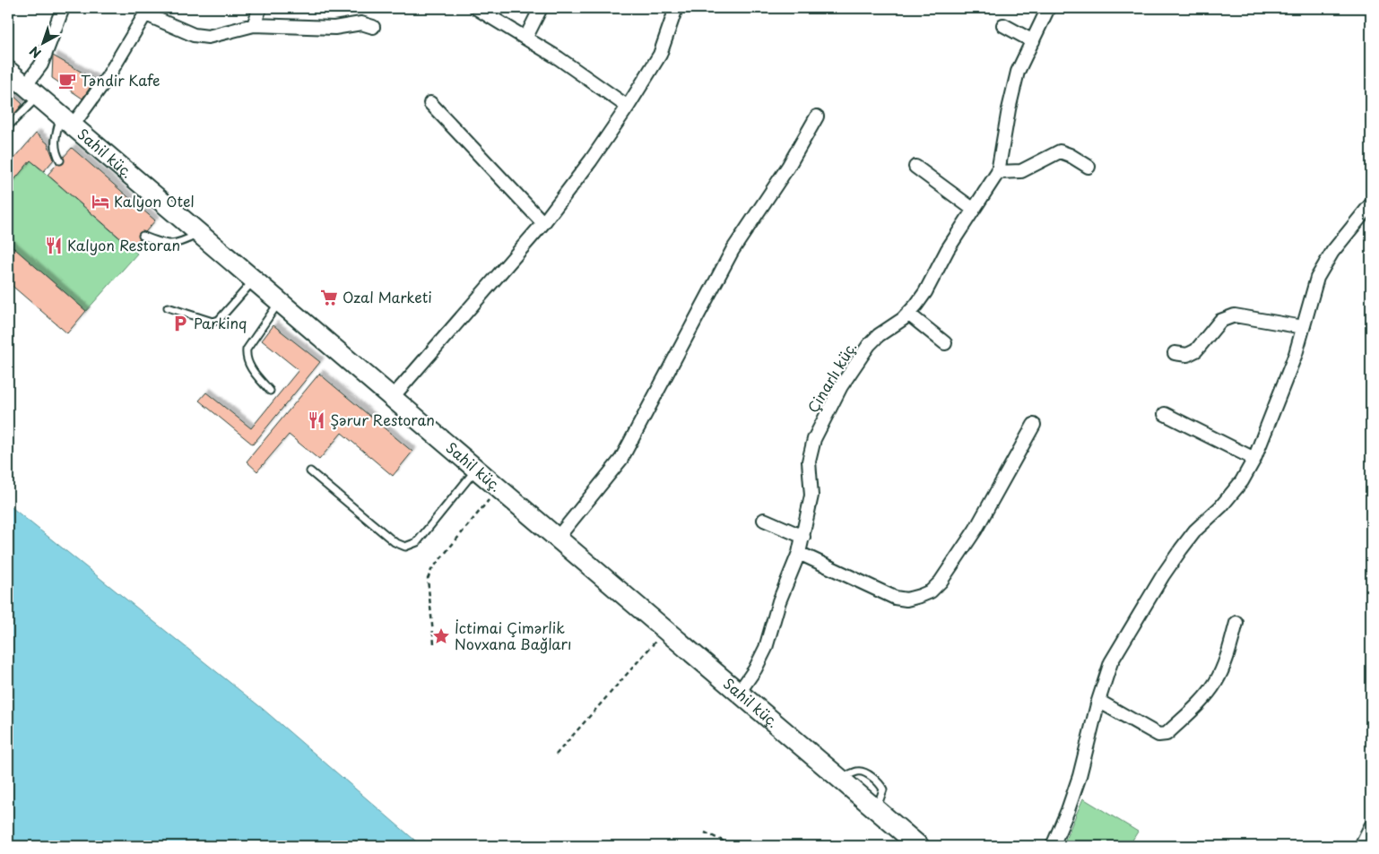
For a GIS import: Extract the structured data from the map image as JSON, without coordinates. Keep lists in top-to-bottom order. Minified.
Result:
{"streets":{"main road":["Sahil küç."],"street":["Çinarlı küç."]},"crossings":[["Sahil küç.","Çinarlı küç."]],"places":{"cafe":["Təndir Kafe"],"hotel":["Kalyon Otel"],"restaurant":["Kalyon Restoran","Şərur Restoran"],"supermarket":["Ozal Marketi"],"parking":["Parkinq"],"place":["İctimai Çimərlik Novxana Bağları"]},"north":"bottom left"}
